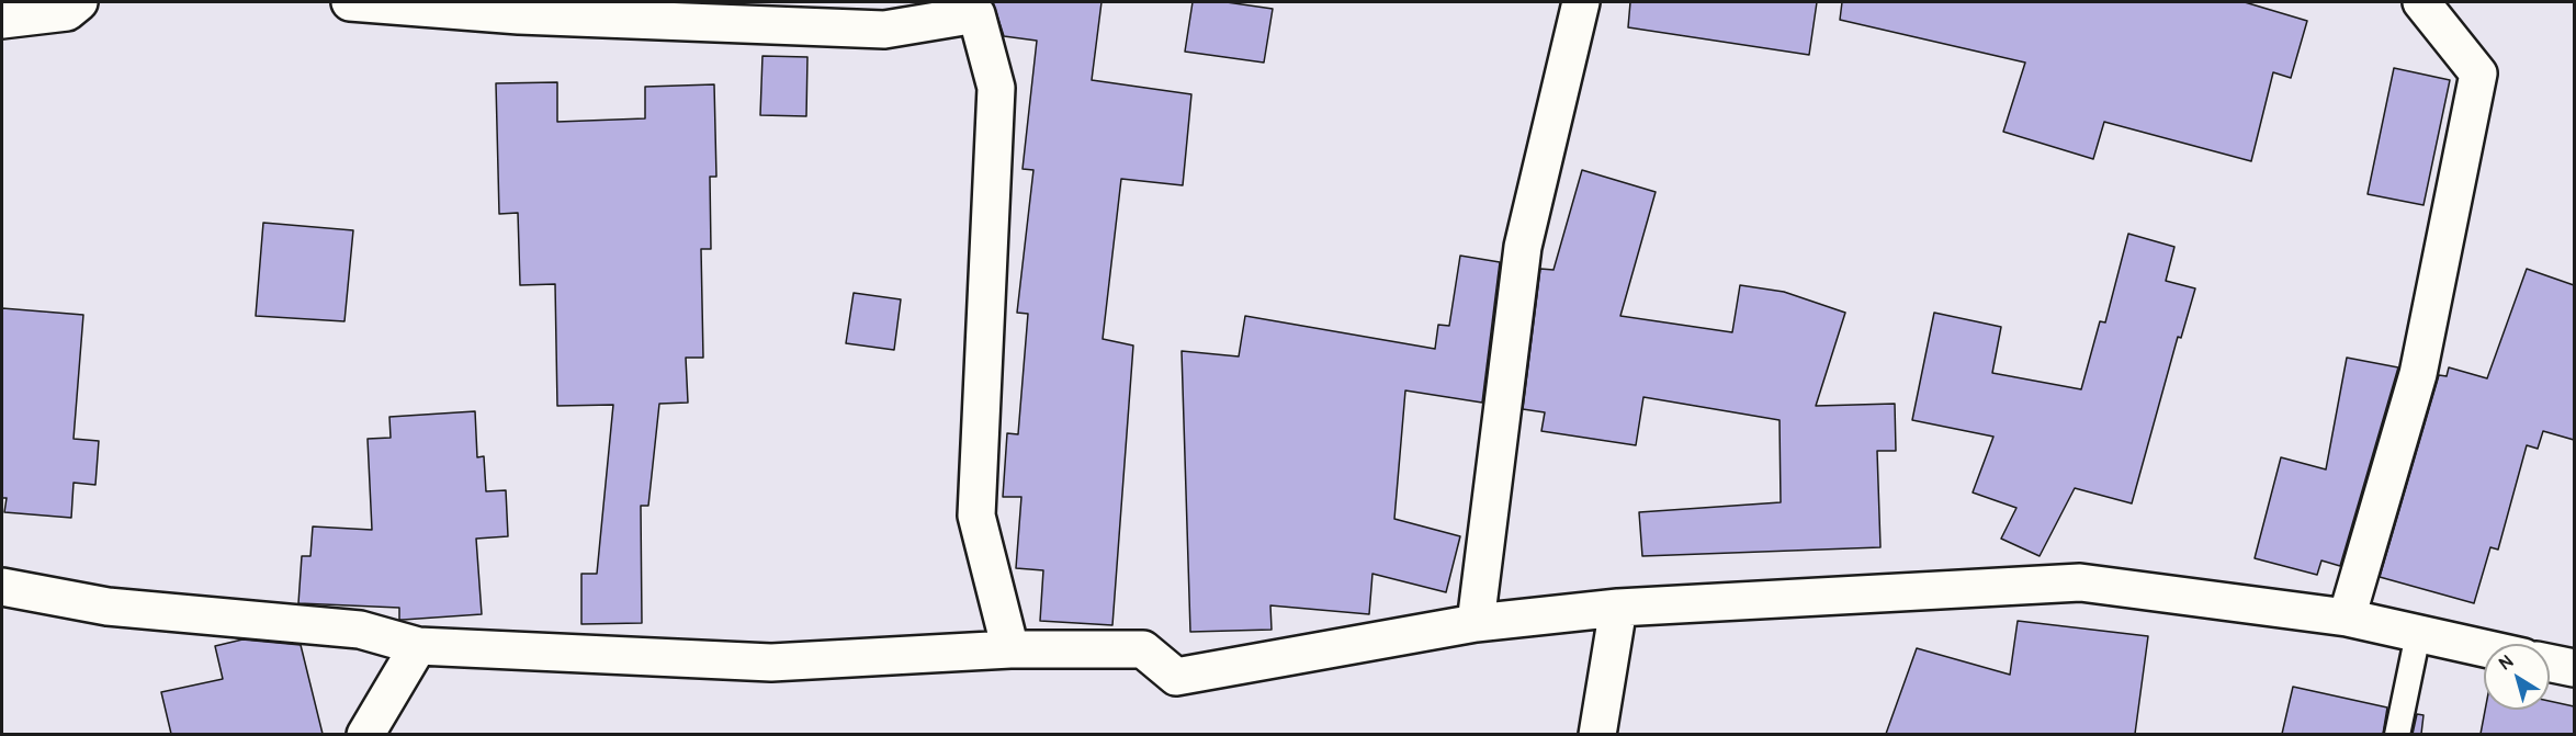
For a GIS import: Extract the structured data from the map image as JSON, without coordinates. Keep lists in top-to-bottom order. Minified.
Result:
{"north":"top left"}
